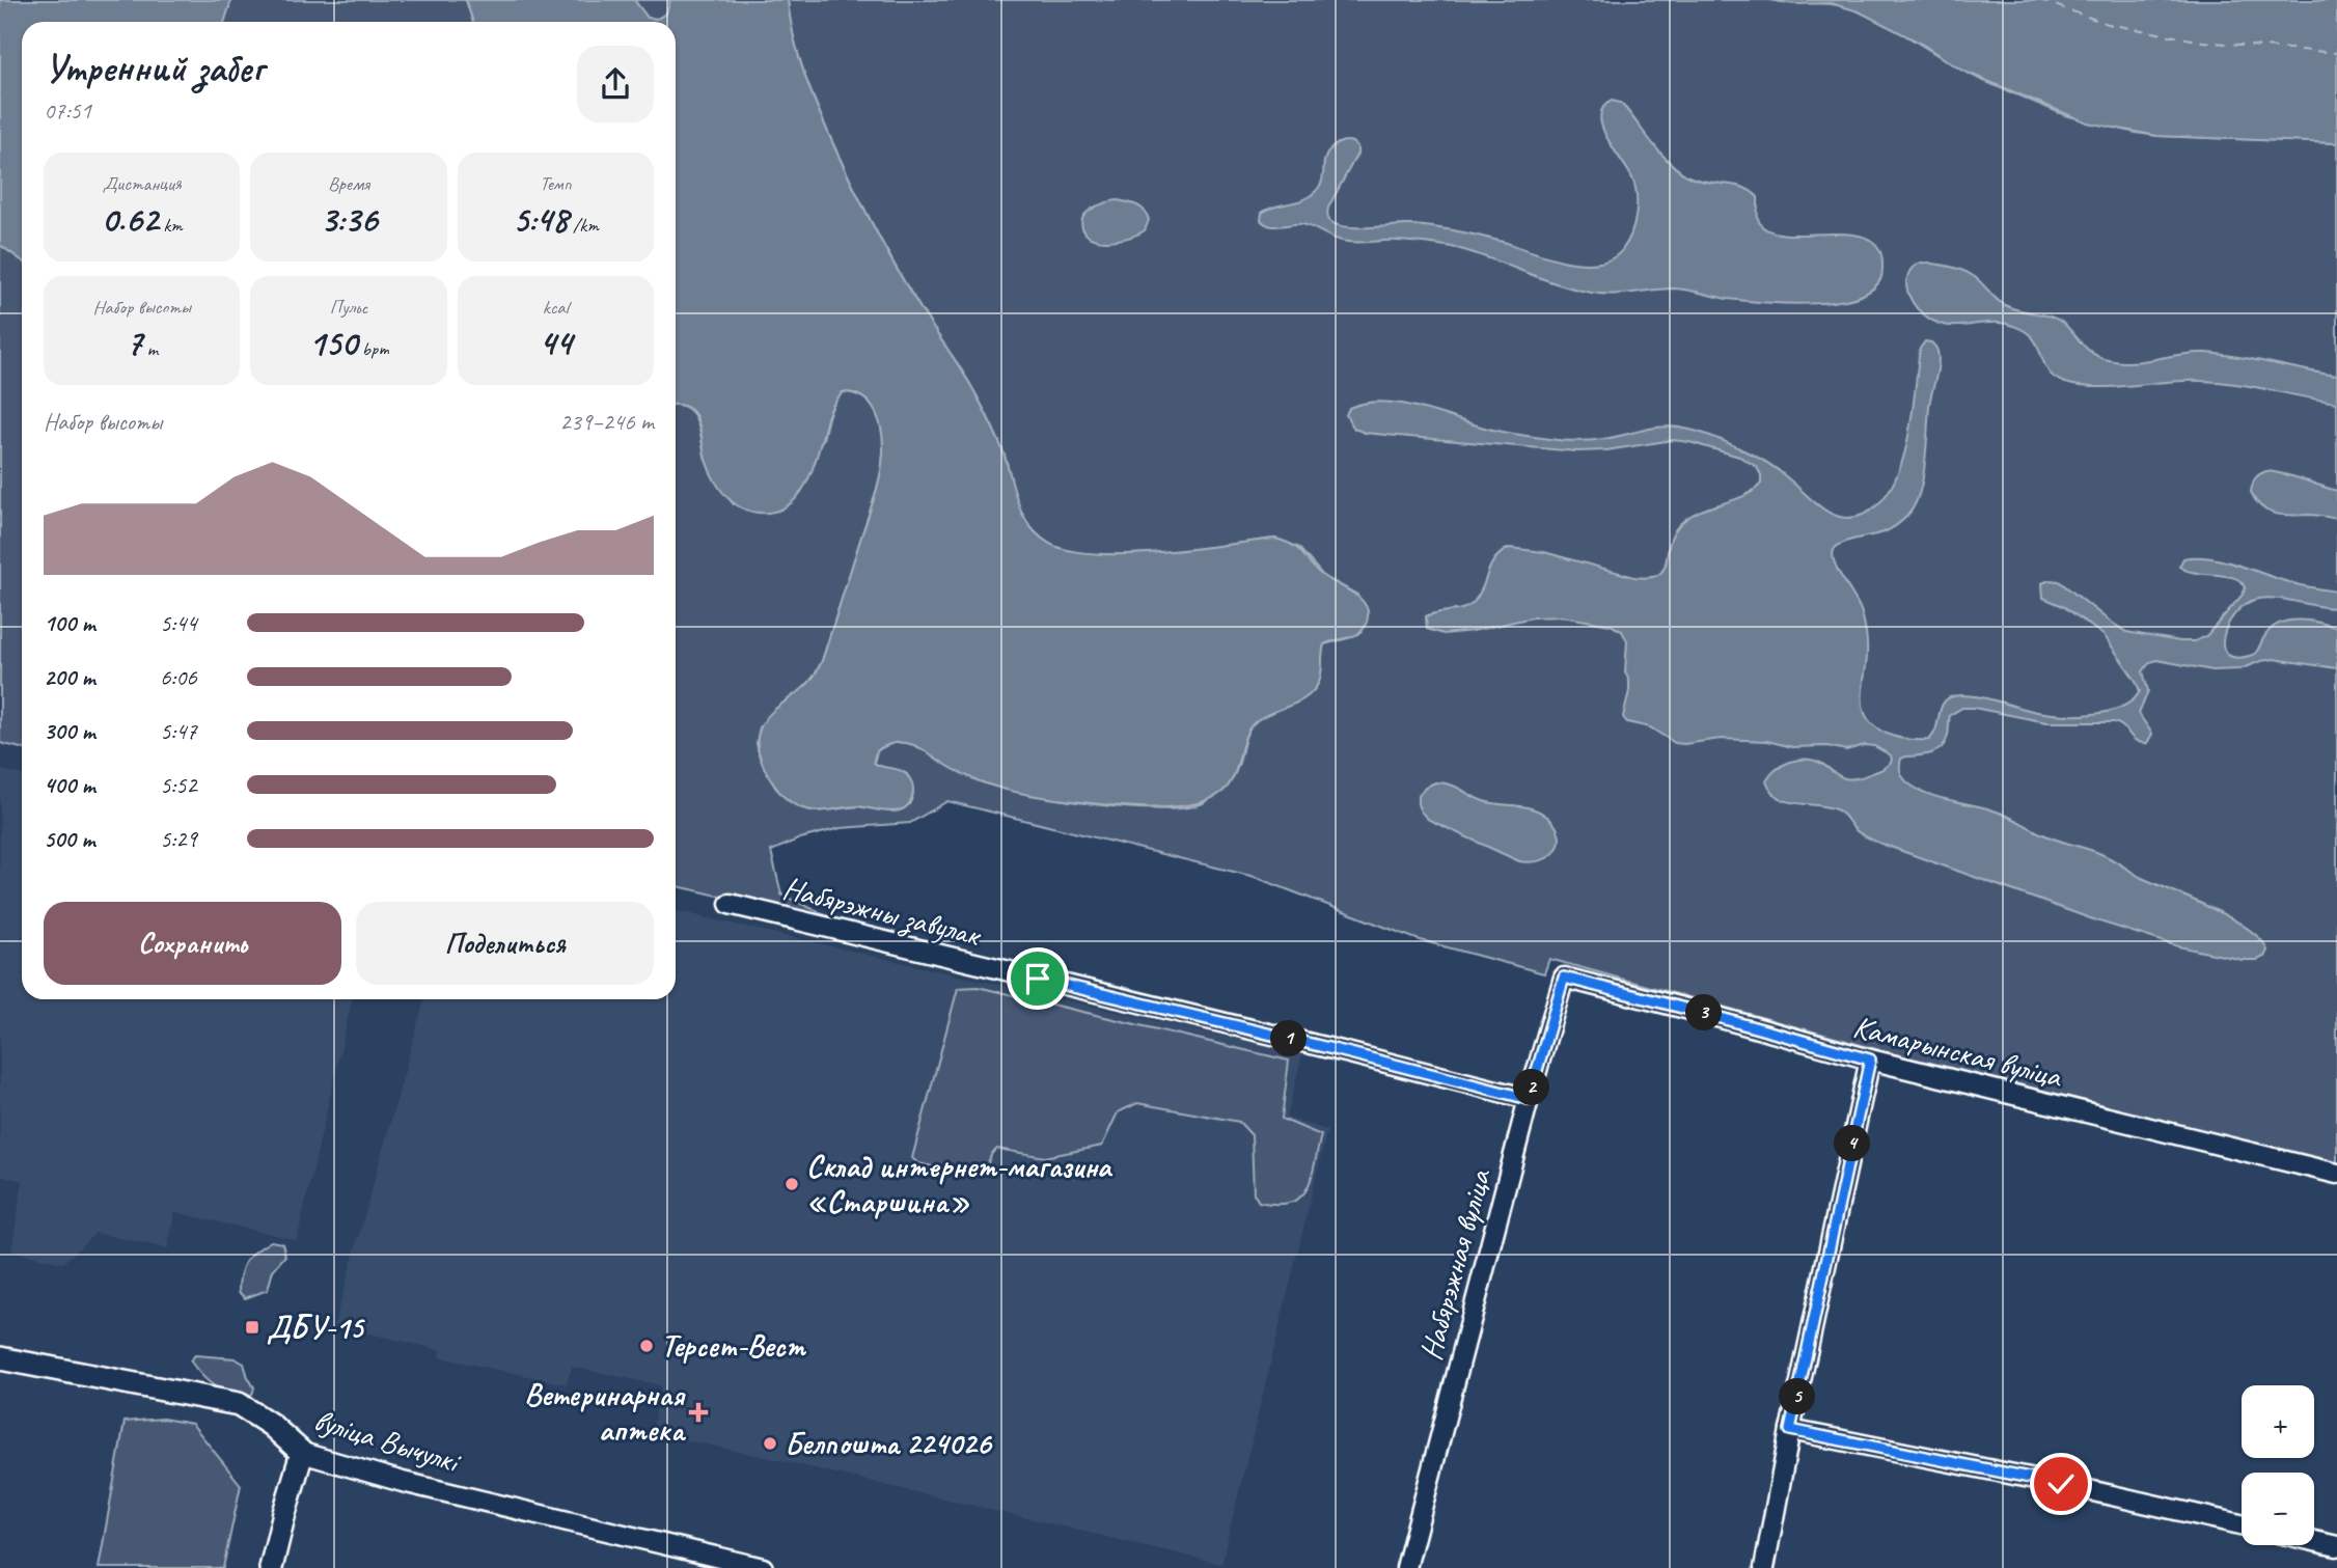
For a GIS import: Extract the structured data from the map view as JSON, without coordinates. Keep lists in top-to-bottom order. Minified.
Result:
{"streets":{"street":["Набярэжны завулак","Камарынская вуліца","Набярэжная вуліца","вуліца Вычулкі"]},"crossings":[["Набярэжны завулак","Набярэжная вуліца"],["Камарынская вуліца","Набярэжная вуліца"]],"places":{"other":["Склад интернет-магазина «Старшина»","Терсет-Вест","Белпошта 224026"],"transit":["ДБУ-15"],"health":["Ветеринарная аптека"]},"page":{"heading":["Утренний забег","07:51"],"stats":[["Дистанция","0.62 km"],["Время","3:36"],["Темп","5:48 /km"],["Набор высоты","7 m"],["Пульс","150 bpm"],["kcal","44"]],"chart":["Набор высоты","239–246 m"],"list":[{"name":"100 m","note":"5:44"},{"name":"200 m","note":"6:06"},{"name":"300 m","note":"5:47"},{"name":"400 m","note":"5:52"},{"name":"500 m","note":"5:29"}],"buttons":["Сохранить","Поделиться"],"pins":["3","1","2","4","5"],"map_buttons":["+","−"]}}
